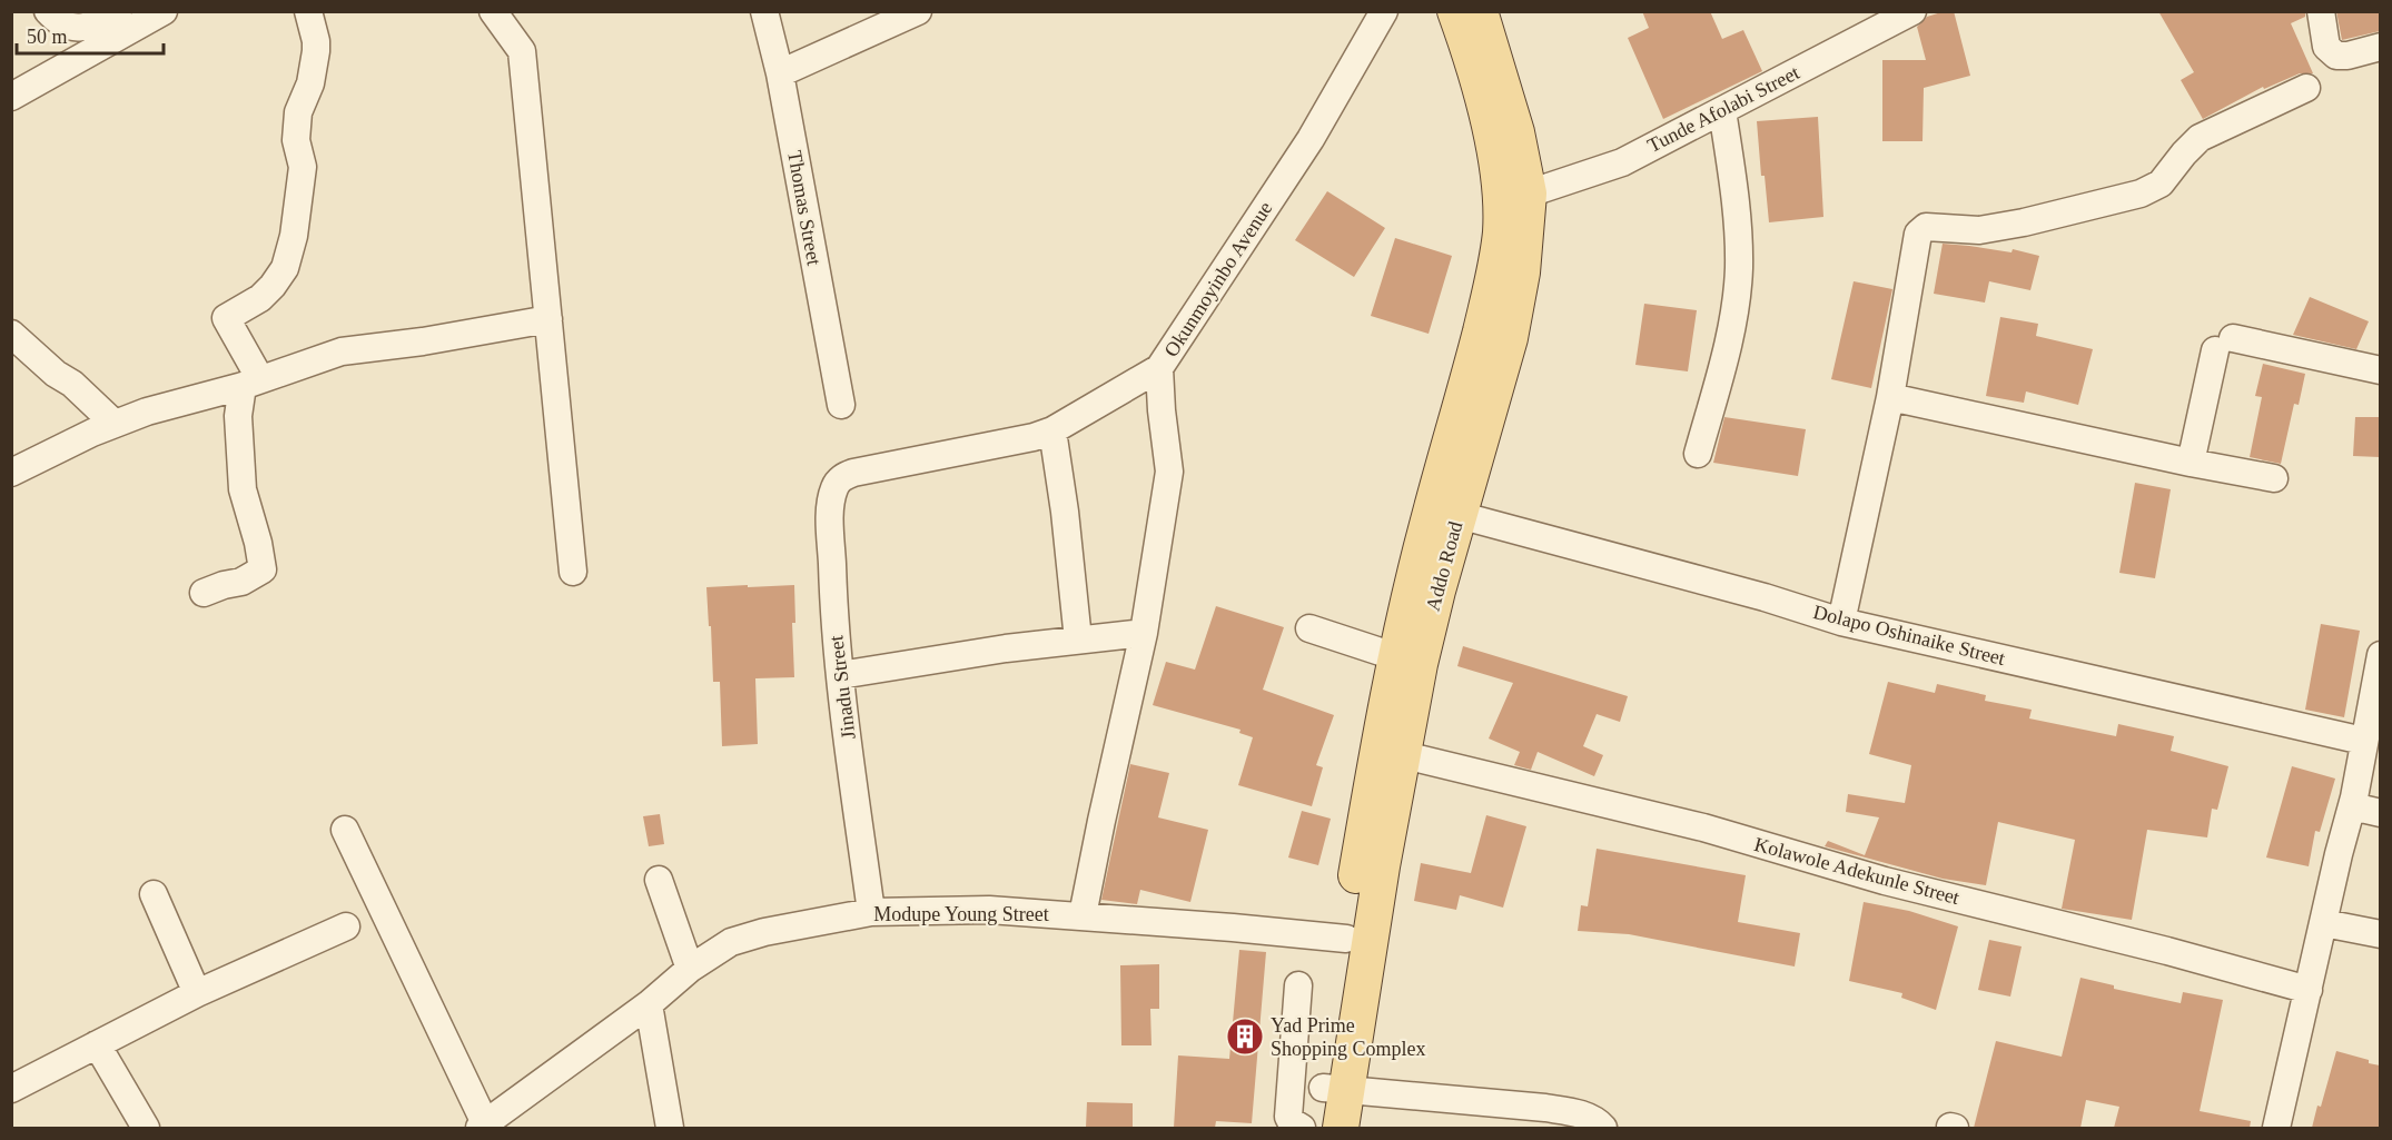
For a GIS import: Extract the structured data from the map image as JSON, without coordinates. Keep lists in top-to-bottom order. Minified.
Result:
{"streets":{"main road":["Addo Road"],"street":["Tunde Afolabi Street","Thomas Street","Okunmoyinbo Avenue","Dolapo Oshinaike Street","Jinadu Street","Kolawole Adekunle Street","Modupe Young Street"]},"crossings":[["Tunde Afolabi Street","Addo Road"],["Okunmoyinbo Avenue","Jinadu Street"],["Addo Road","Dolapo Oshinaike Street"],["Addo Road","Kolawole Adekunle Street"],["Addo Road","Modupe Young Street"],["Jinadu Street","Modupe Young Street"]],"places":{"building":["Yad Prime Shopping Complex"]},"scale_bar":"50 m"}
